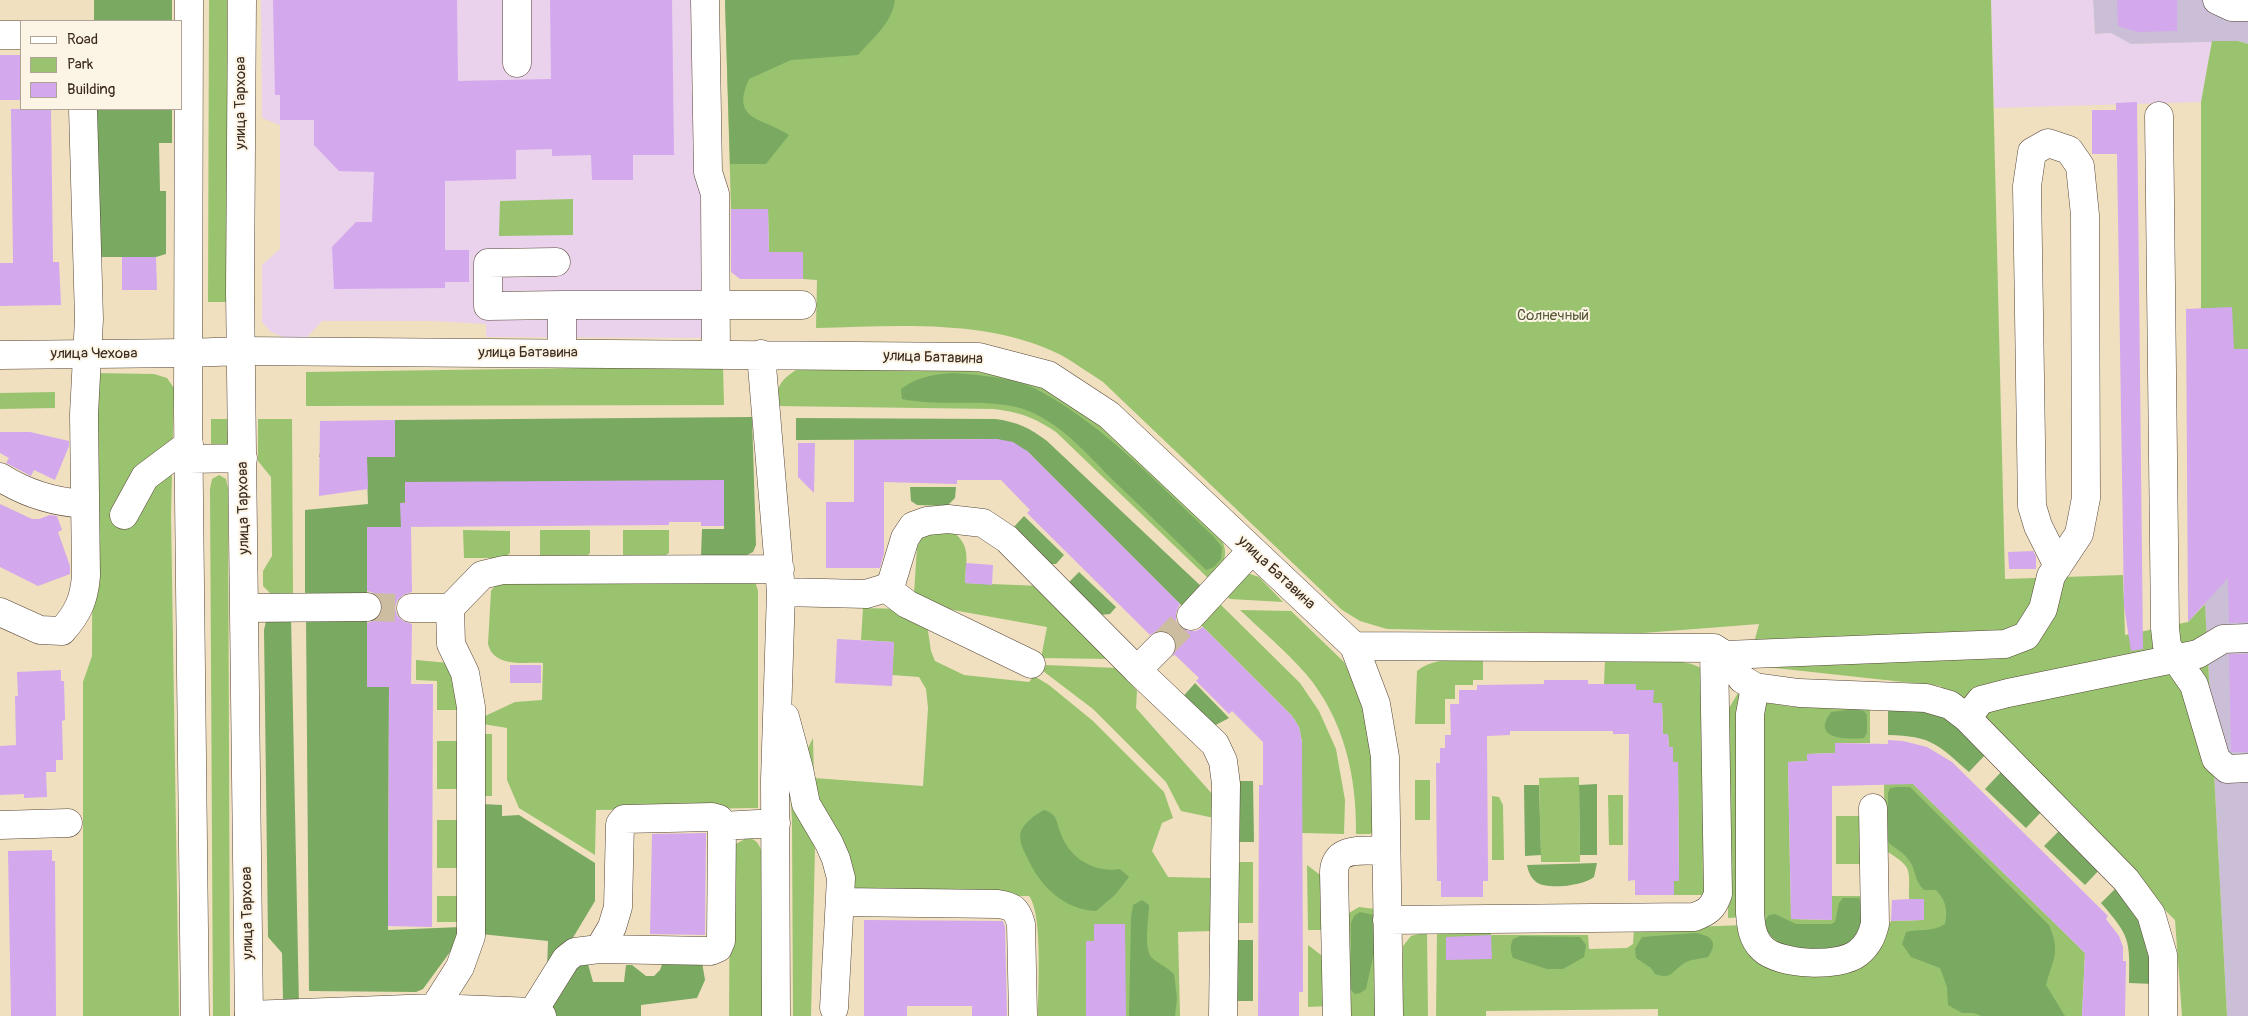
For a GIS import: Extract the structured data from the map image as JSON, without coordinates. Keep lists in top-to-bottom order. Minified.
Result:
{"streets":{"street":["улица Тархова","улица Батавина","улица Чехова"]},"crossings":[["улица Тархова","улица Батавина"],["улица Батавина","улица Чехова"]],"parks":["Солнечный"],"legend":["Road","Park","Building"]}
